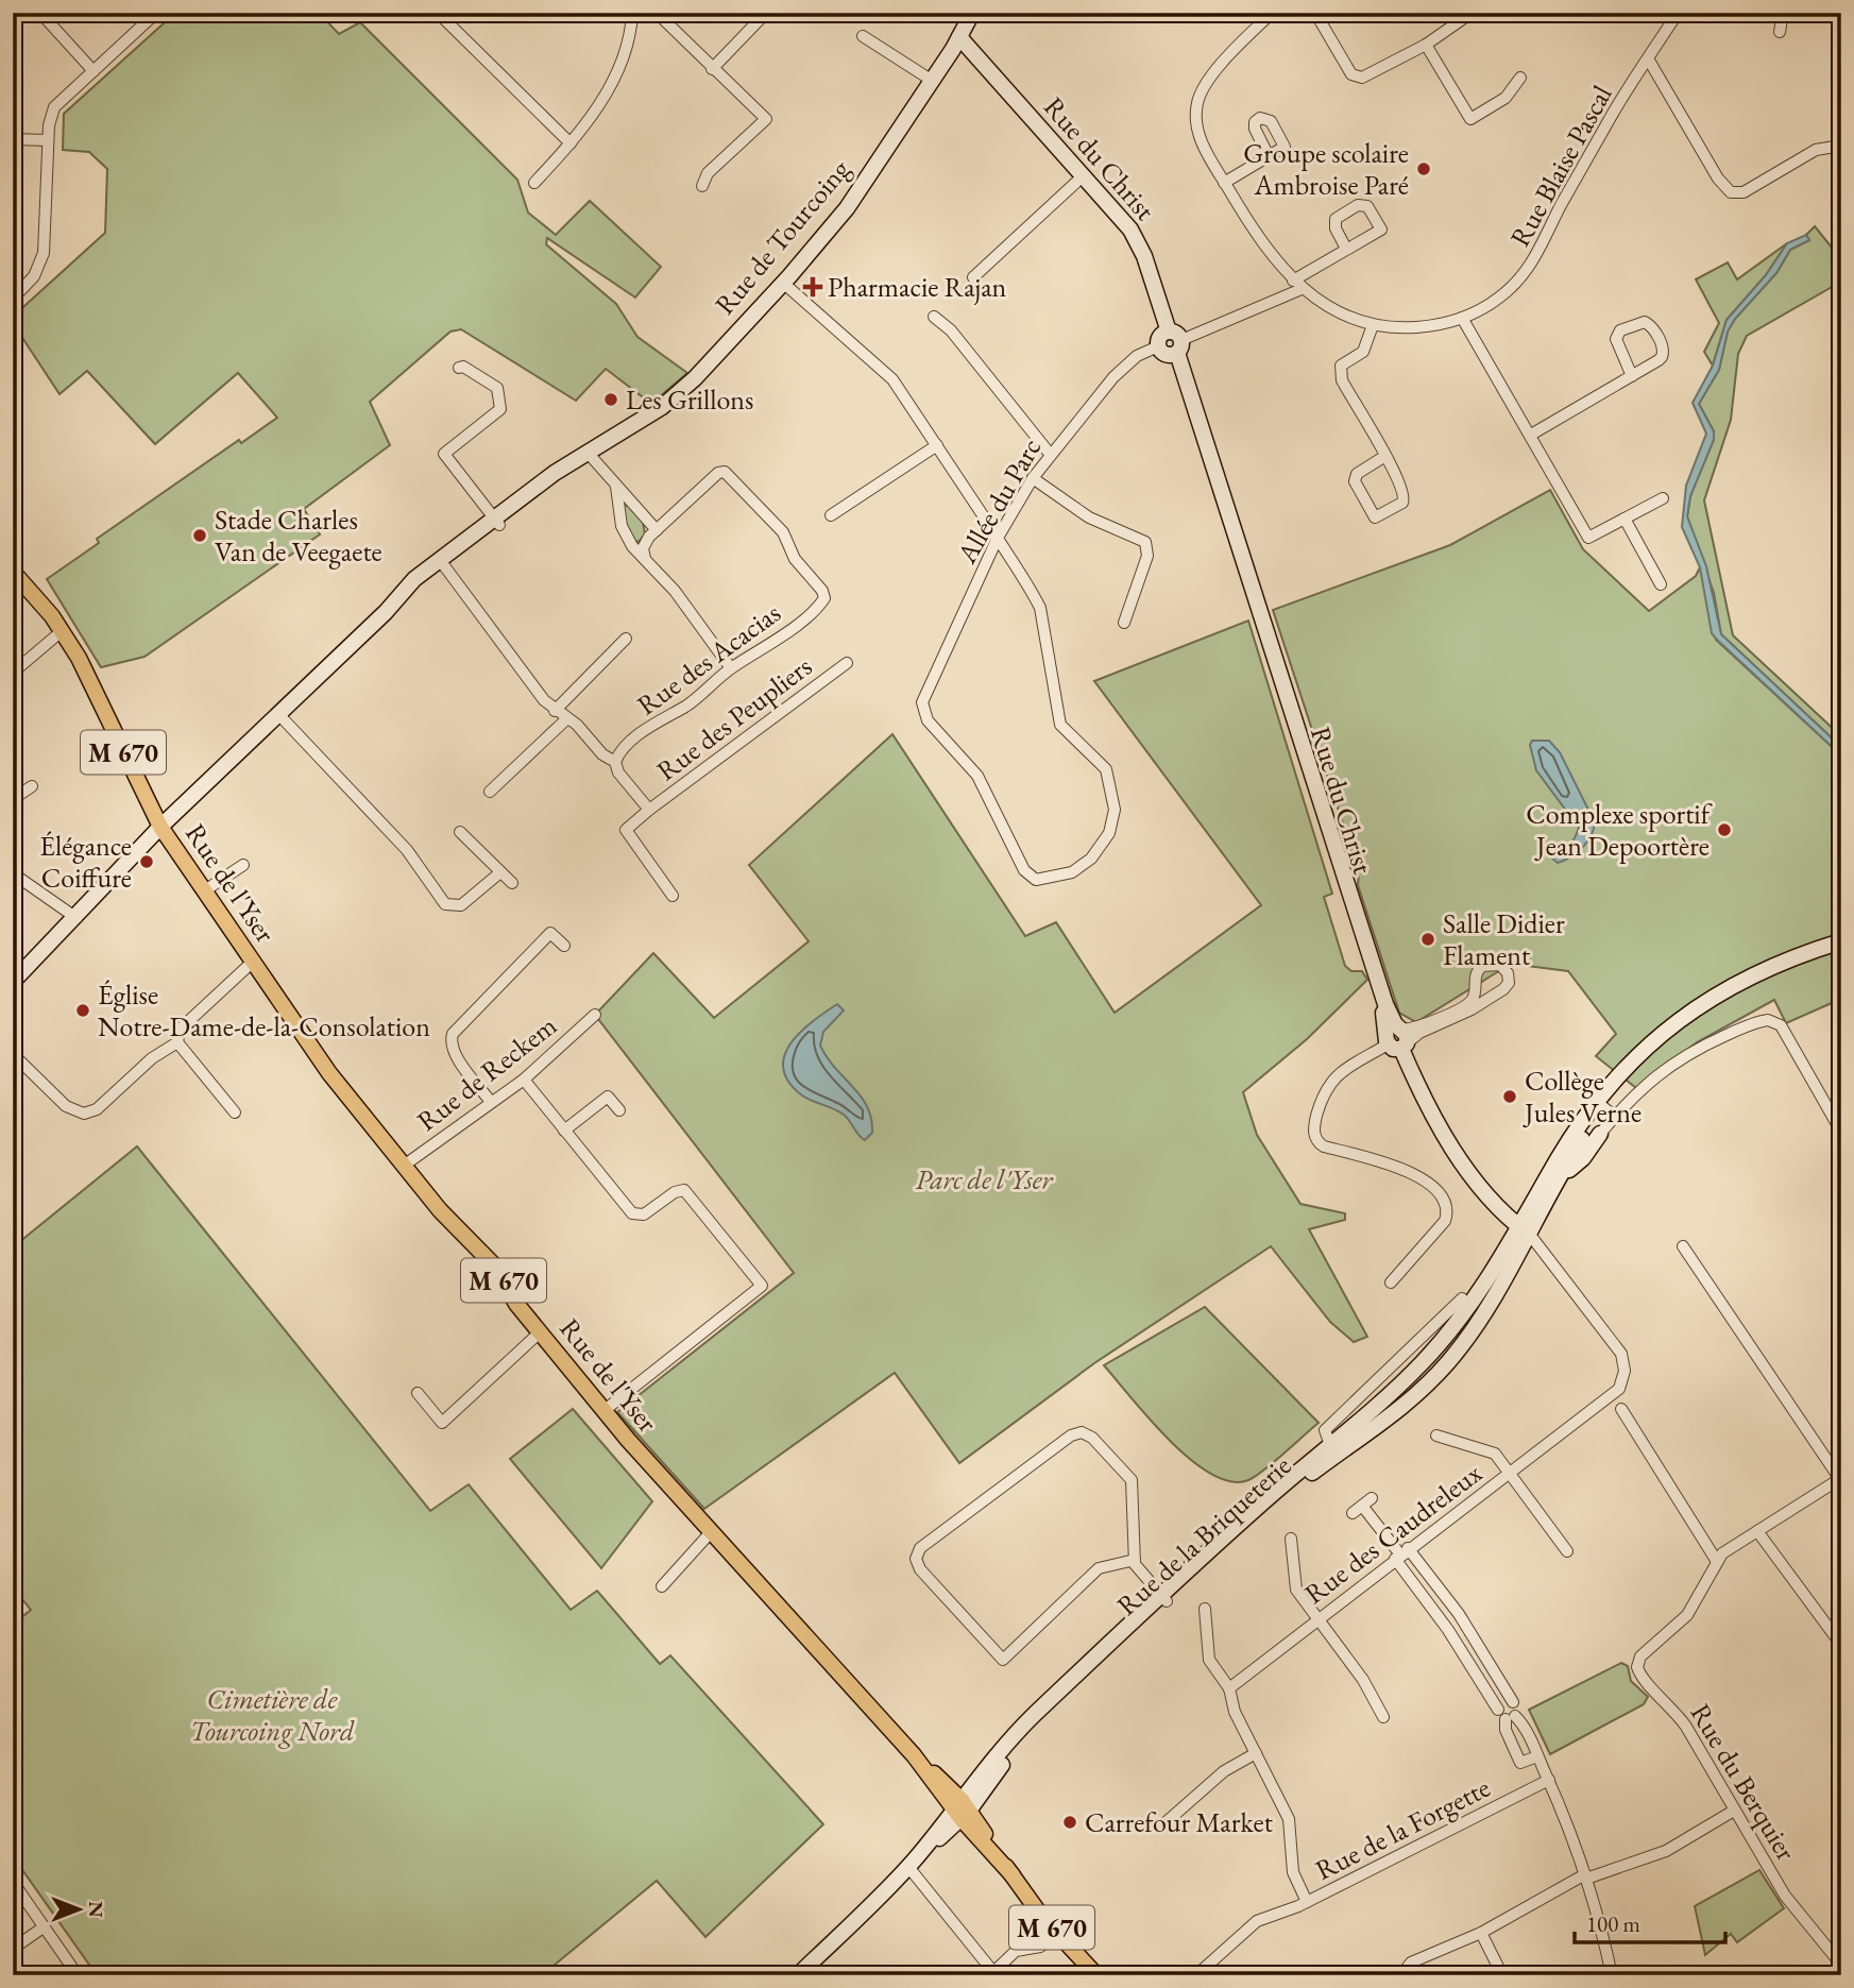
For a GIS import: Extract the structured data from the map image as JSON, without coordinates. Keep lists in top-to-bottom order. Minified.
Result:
{"streets":{"main road":["M 670","Rue de l'Yser"],"street":["Rue du Christ","Rue Blaise Pascal","Rue de Tourcoing","Allée du Parc","Rue des Acacias","Rue des Peupliers","Rue de Reckem","Rue des Caudreleux","Rue de la Briqueterie","Rue du Berquier","Rue de la Forgette"]},"crossings":[["Rue du Christ","Rue de Tourcoing"],["Rue du Christ","Rue des Caudreleux"],["Rue du Christ","Rue de la Briqueterie"],["Rue de Tourcoing","M 670"],["Rue de Tourcoing","Rue de l'Yser"],["M 670","Rue de l'Yser"],["Rue de l'Yser","Rue de Reckem"],["Rue de l'Yser","Rue de la Briqueterie"],["Rue des Caudreleux","Rue de la Briqueterie"],["Rue des Caudreleux","Rue de la Forgette"]],"parks":["Parc de l'Yser","Cimetière de Tourcoing Nord"],"places":{"other":["Groupe scolaire Ambroise Paré","Les Grillons","Stade Charles Van de Veegaete","Complexe sportif Jean Depoortère","Élégance Coiffure","Salle Didier Flament","Église Notre-Dame-de-la-Consolation","Collège Jules Verne","Carrefour Market"],"health":["Pharmacie Rajan"]},"scale_bar":"100 m","north":"right"}
